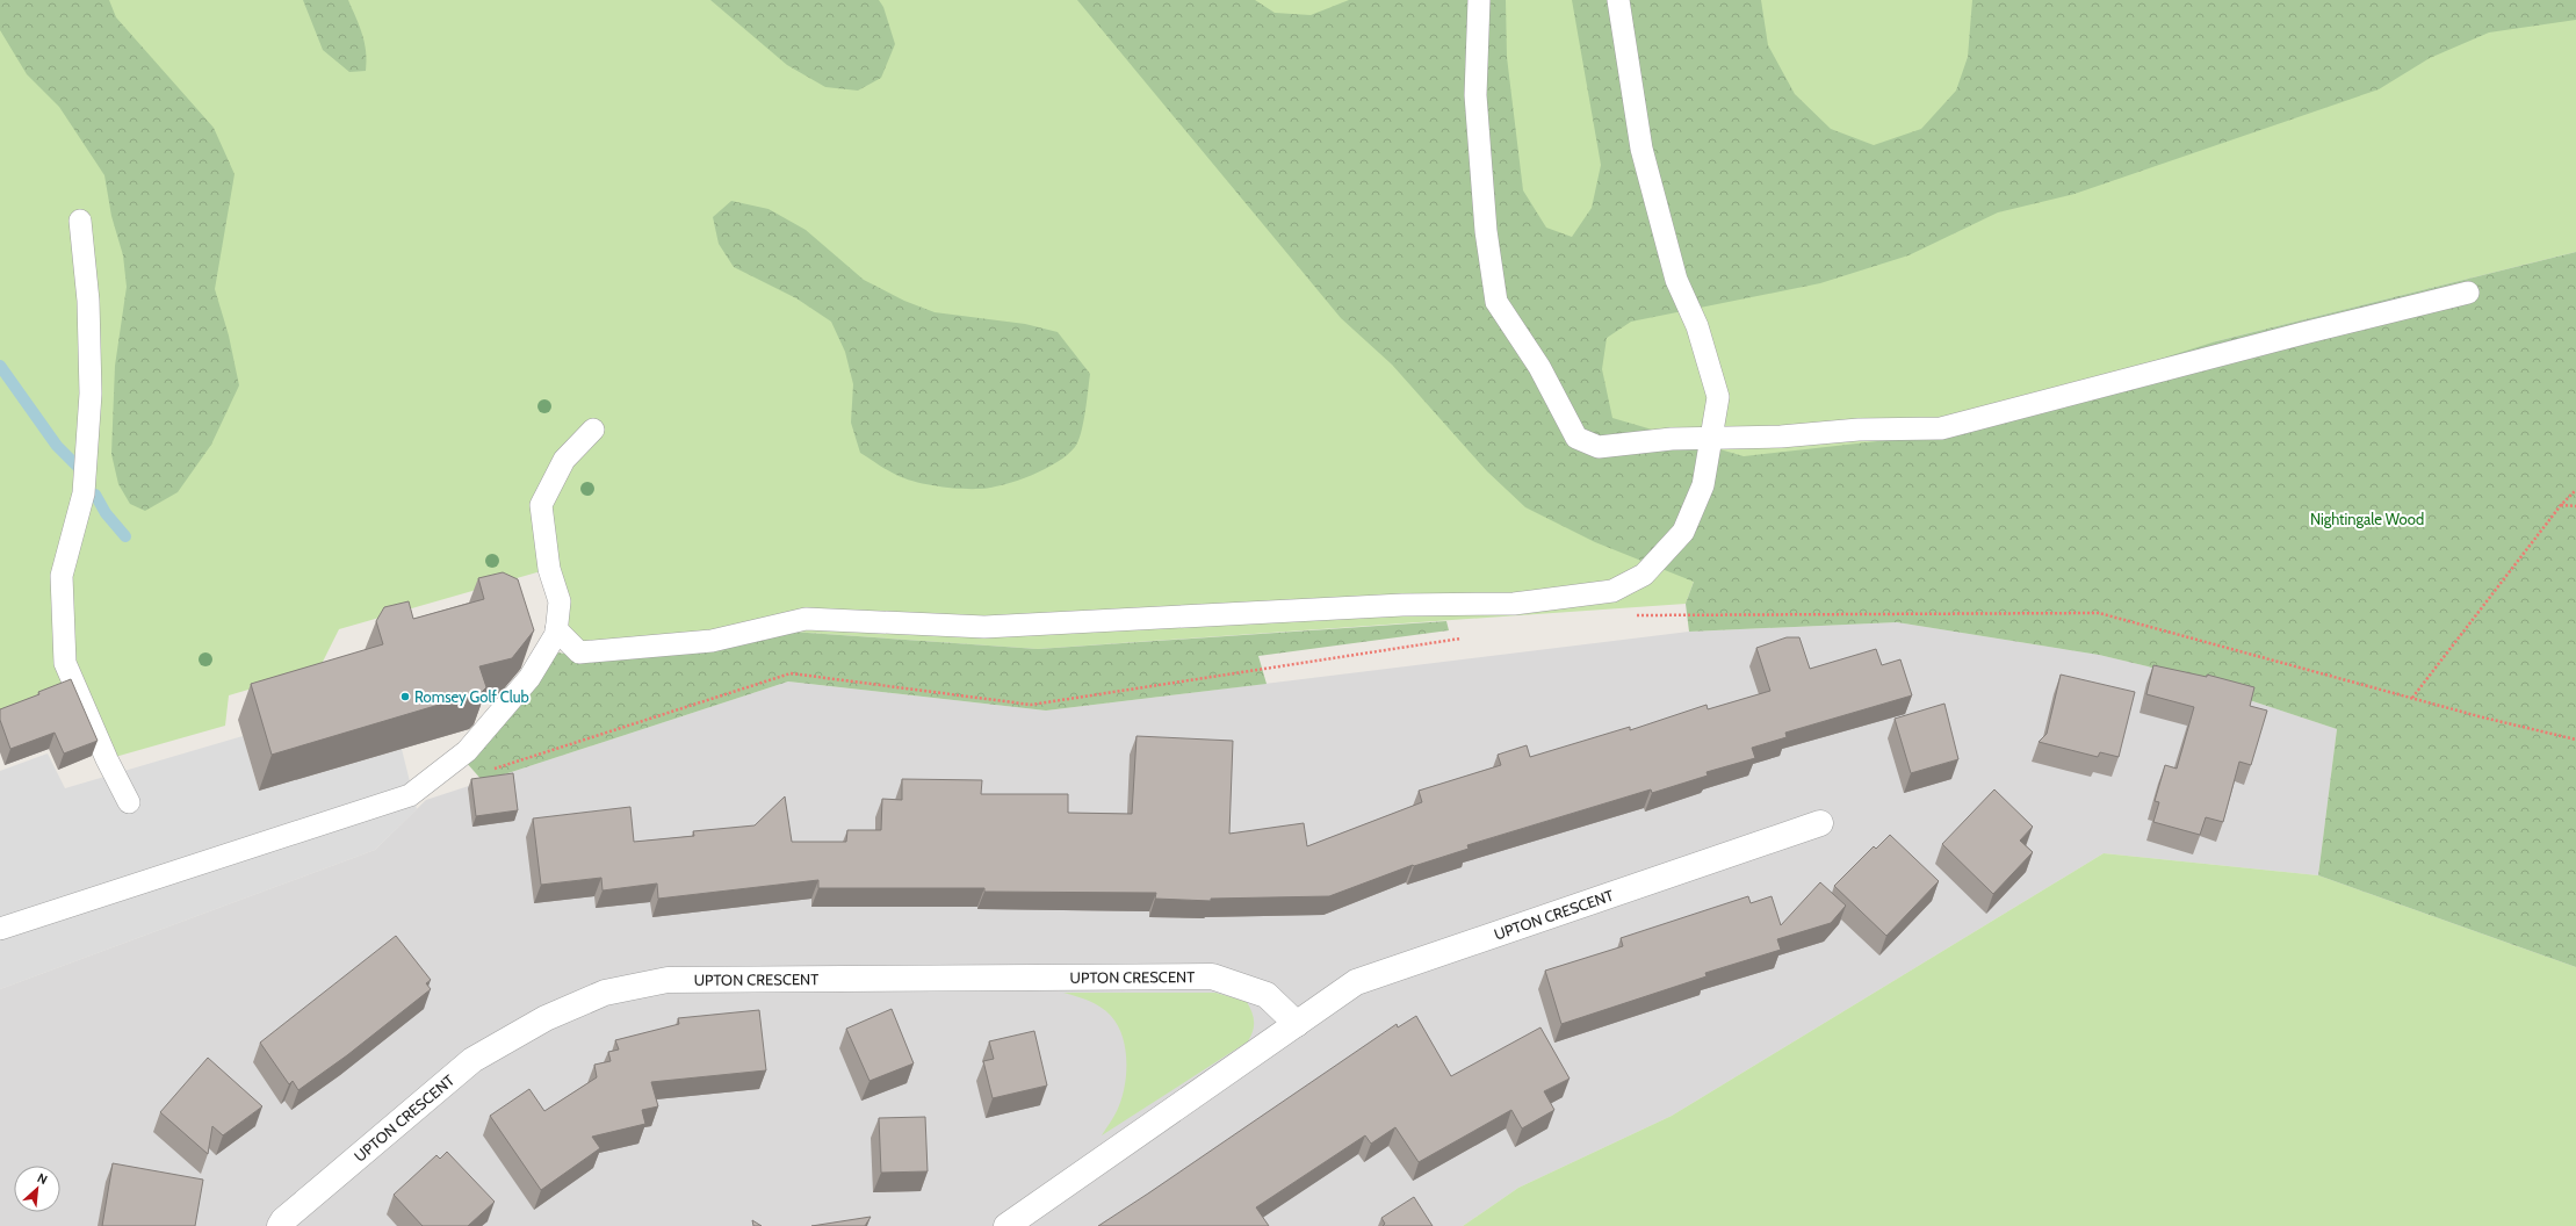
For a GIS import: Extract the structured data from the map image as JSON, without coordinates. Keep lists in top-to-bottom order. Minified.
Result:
{"streets":{"street":["UPTON CRESCENT"]},"parks":["Nightingale Wood"],"places":["Romsey Golf Club"],"north":"top right"}
